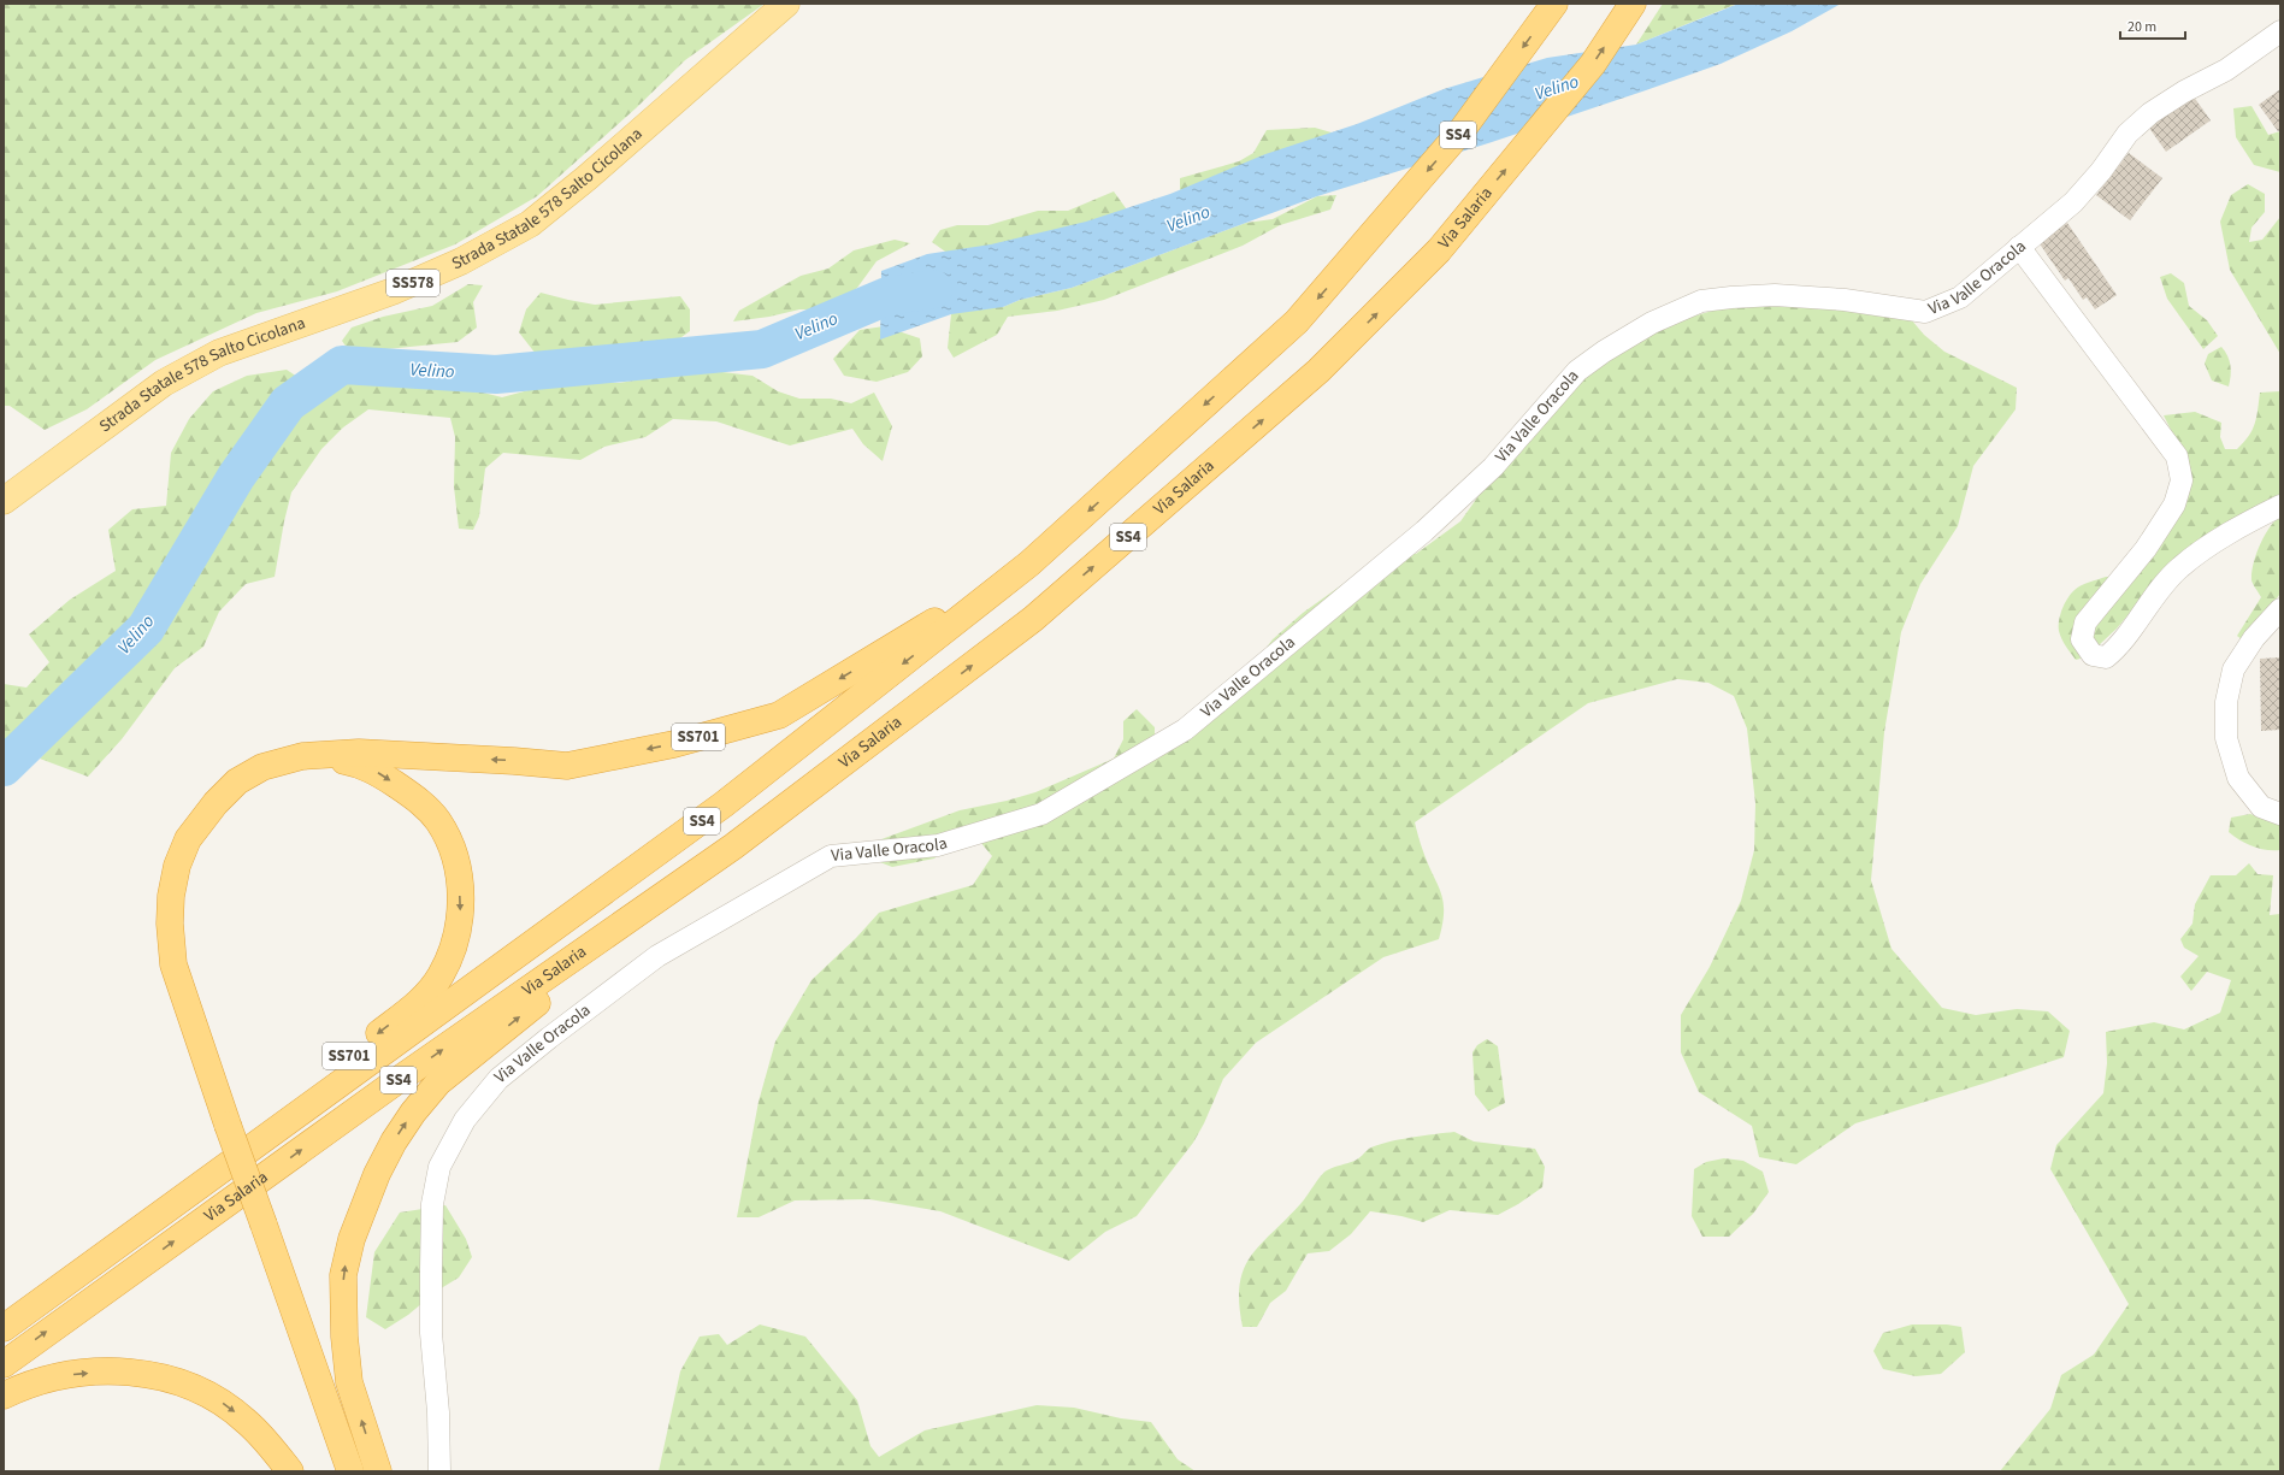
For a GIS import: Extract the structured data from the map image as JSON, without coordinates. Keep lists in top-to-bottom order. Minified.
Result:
{"streets":{"highway":["SS4","Via Salaria","SS701"],"main road":["Strada Statale 578 Salto Cicolana","SS578"],"street":["Via Valle Oracola"]},"crossings":[["Via Salaria","SS701"]],"water":["Velino"],"scale_bar":"20 m"}
